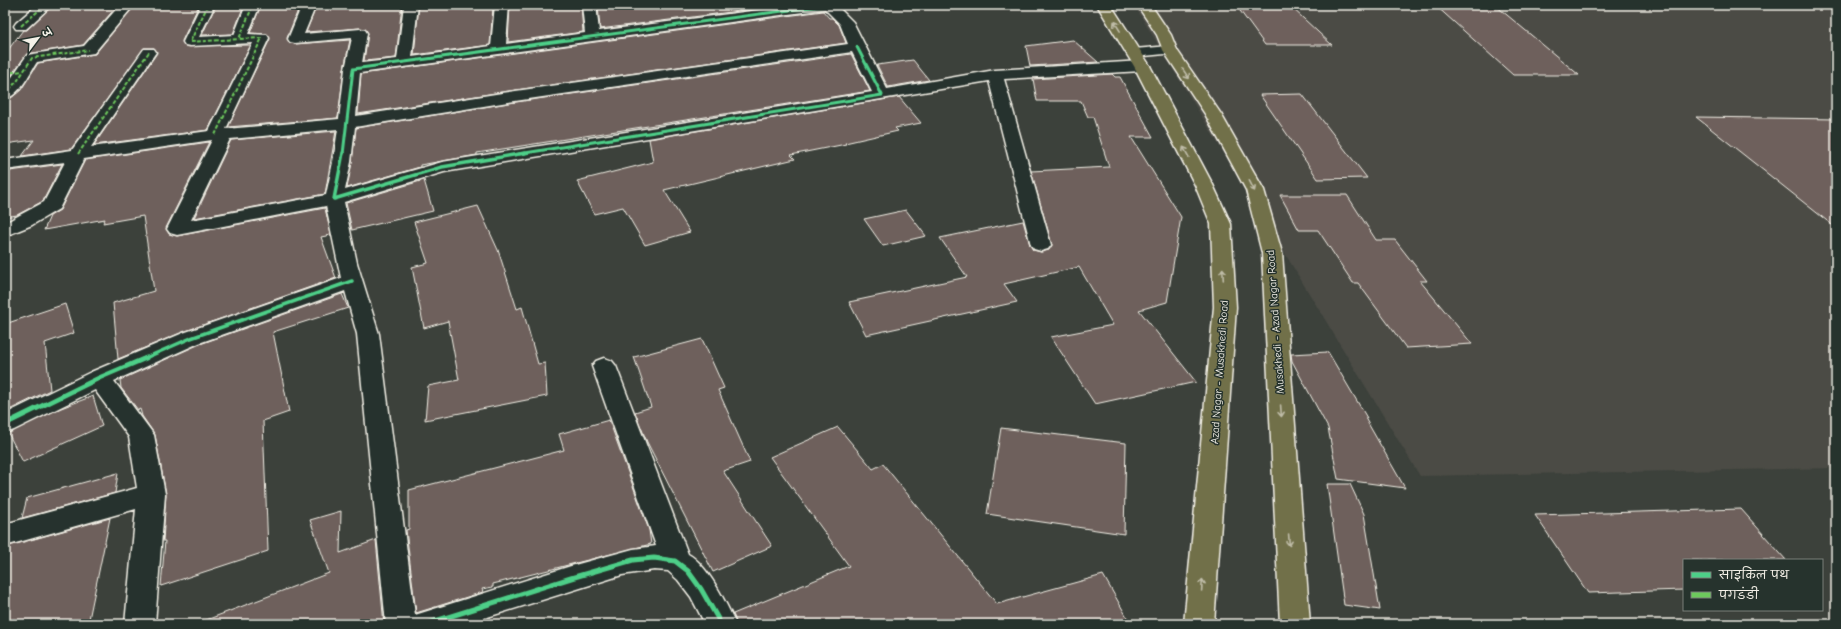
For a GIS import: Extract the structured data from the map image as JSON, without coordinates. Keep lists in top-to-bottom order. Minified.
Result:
{"streets":{"main road":["Musakhedi - Azad Nagar Road","Azad Nagar - Musakhedi Road"]},"one_way":["Musakhedi - Azad Nagar Road","Azad Nagar - Musakhedi Road"],"legend":["साइकिल पथ","पगडंडी"],"north":"top right"}
